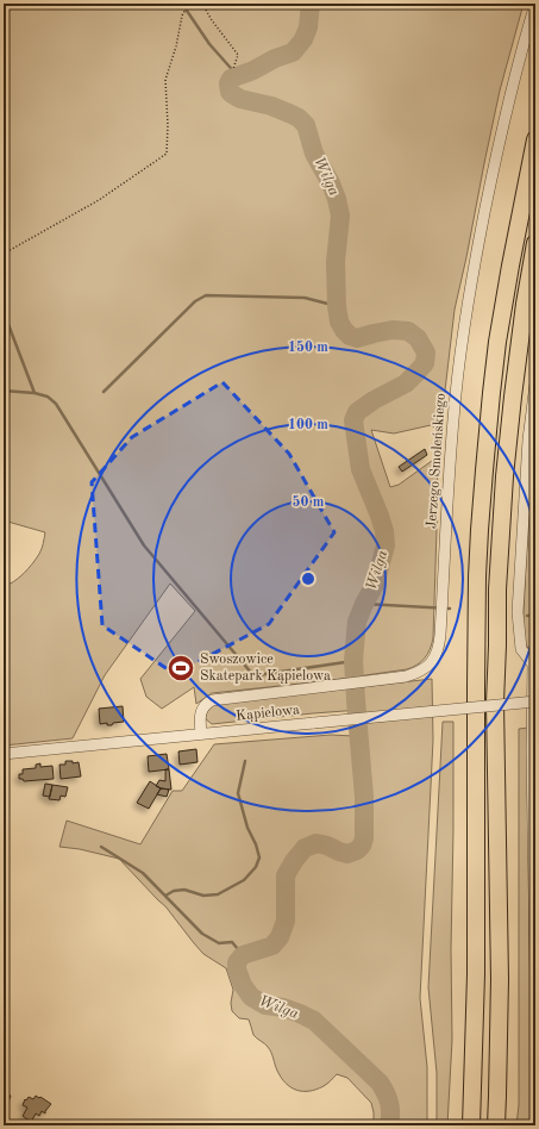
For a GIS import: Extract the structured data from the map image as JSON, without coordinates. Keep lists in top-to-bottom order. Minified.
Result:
{"streets":{"street":["Jerzego Smoleńskiego","Kąpielowa"]},"crossings":[["Jerzego Smoleńskiego","Kąpielowa"]],"water":["Wilga"],"places":{"sports":["Swoszowice Skatepark Kąpielowa"]},"rings":["150 m","100 m","50 m"]}
